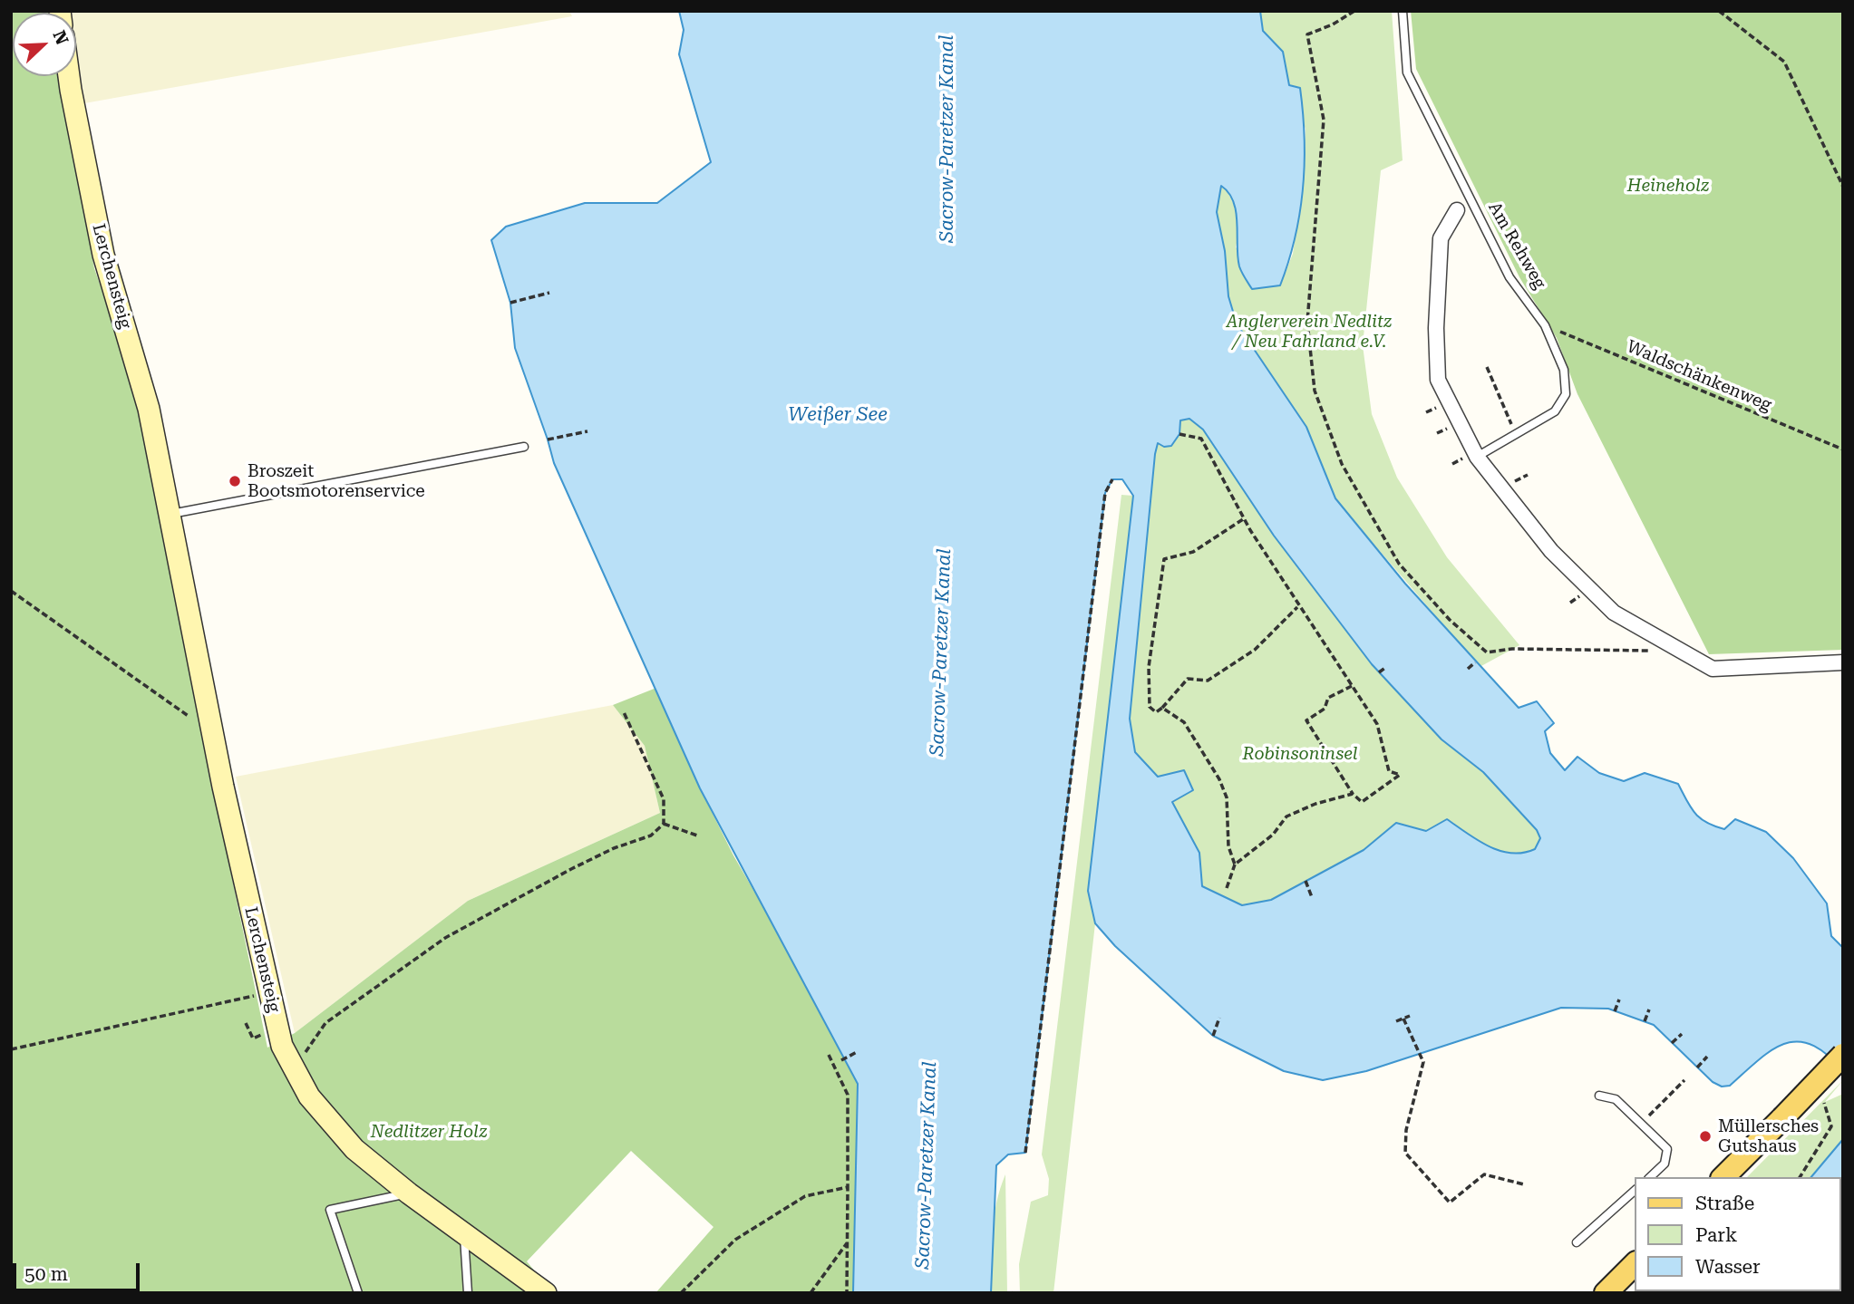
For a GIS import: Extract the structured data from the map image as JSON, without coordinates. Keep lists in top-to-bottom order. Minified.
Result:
{"streets":{"street":["Lerchensteig"],"lane":["Am Rehweg"],"path":["Waldschänkenweg"]},"crossings":[["Am Rehweg","Waldschänkenweg"]],"water":["Sacrow-Paretzer Kanal","Weißer See"],"parks":["Heineholz","Anglerverein Nedlitz / Neu Fahrland e.V.","Robinsoninsel","Nedlitzer Holz"],"places":["Broszeit Bootsmotorenservice","Müllersches Gutshaus"],"legend":["Straße","Park","Wasser"],"scale_bar":"50 m","north":"top right"}
